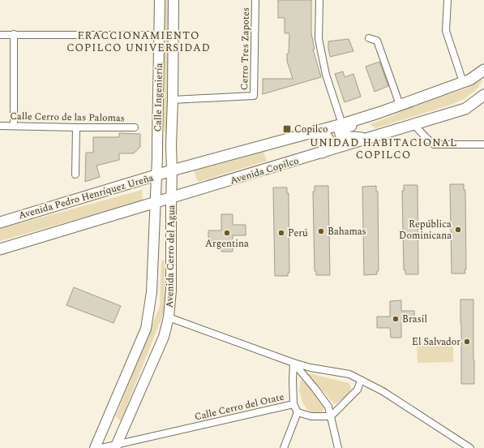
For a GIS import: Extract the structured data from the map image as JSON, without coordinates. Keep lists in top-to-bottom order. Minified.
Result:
{"streets":{"main road":["Avenida Copilco","Avenida Pedro Henríquez Ureña"],"street":["Cerro Tres Zapotes","Calle Ingeniería","Calle Cerro de las Palomas","Avenida Cerro del Agua","Calle Cerro del Otate"]},"crossings":[["Cerro Tres Zapotes","Calle Ingeniería"],["Calle Ingeniería","Avenida Pedro Henríquez Ureña"],["Calle Ingeniería","Avenida Cerro del Agua"],["Avenida Copilco","Avenida Cerro del Agua"],["Avenida Pedro Henríquez Ureña","Avenida Cerro del Agua"],["Avenida Cerro del Agua","Calle Cerro del Otate"]],"districts":["FRACCIONAMIENTO COPILCO UNIVERSIDAD","UNIDAD HABITACIONAL COPILCO"],"places":{"transit":["Copilco"],"other":["República Dominicana","Bahamas","Argentina","Perú","Brasil","El Salvador"]}}
